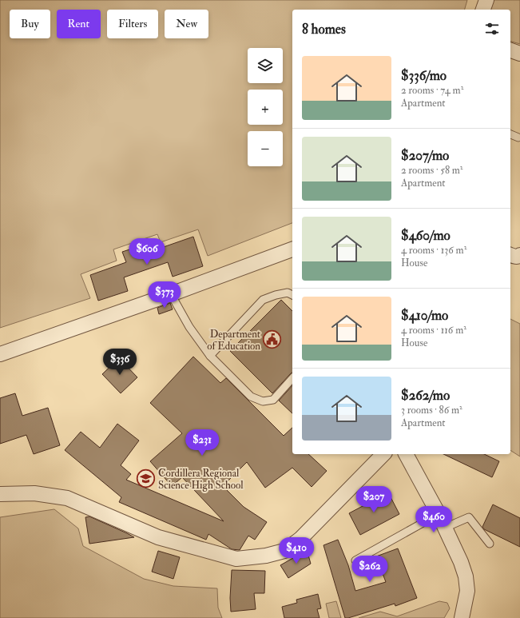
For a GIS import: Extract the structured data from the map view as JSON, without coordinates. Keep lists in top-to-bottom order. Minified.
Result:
{"places":{"public building":["Department of Education"],"school or university":["Cordillera Regional Science High School"]},"page":{"chip":["Buy","Rent","Filters","New"],"heading":"8 homes","map_buttons":["+","−"],"list":[{"name":"$336/mo","note":"2 rooms · 74 m² · Apartment"},{"name":"$207/mo","note":"2 rooms · 58 m² · Apartment"},{"name":"$460/mo","note":"4 rooms · 136 m² · House"},{"name":"$410/mo","note":"4 rooms · 116 m² · House"},{"name":"$262/mo","note":"3 rooms · 86 m² · Apartment"}],"price":["$606","$373","$336","$231","$207","$460","$410","$262"]}}
